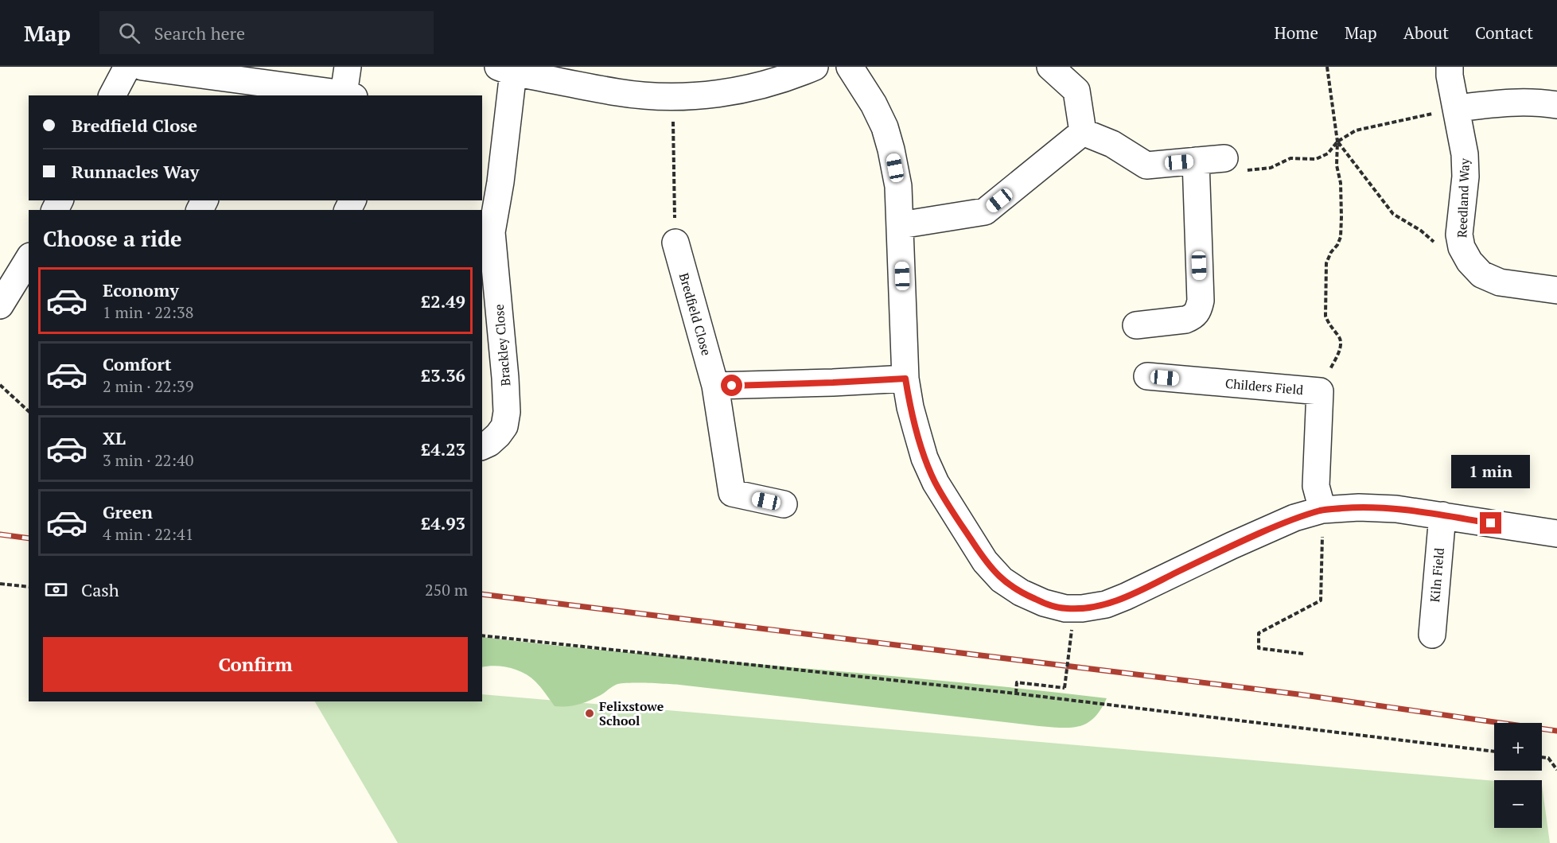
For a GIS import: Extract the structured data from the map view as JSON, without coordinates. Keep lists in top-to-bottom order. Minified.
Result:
{"streets":{"street":["Reedland Way","Bredfield Close","Brackley Close","Childers Field","Kiln Field"]},"places":["Felixstowe School"],"page":{"header":"Map","search":"Search here","nav":["Home","Map","About","Contact"],"banner":["Bredfield Close","Runnacles Way"],"heading":"Choose a ride","list":[{"name":"Economy","note":"1 min · 22:38","value":"£2.49"},{"name":"Comfort","note":"2 min · 22:39","value":"£3.36"},{"name":"XL","note":"3 min · 22:40","value":"£4.23"},{"name":"Green","note":"4 min · 22:41","value":"£4.93"}],"bubble":"1 min","pay":["Cash","250 m"],"buttons":"Confirm","map_buttons":["+","−"]}}
